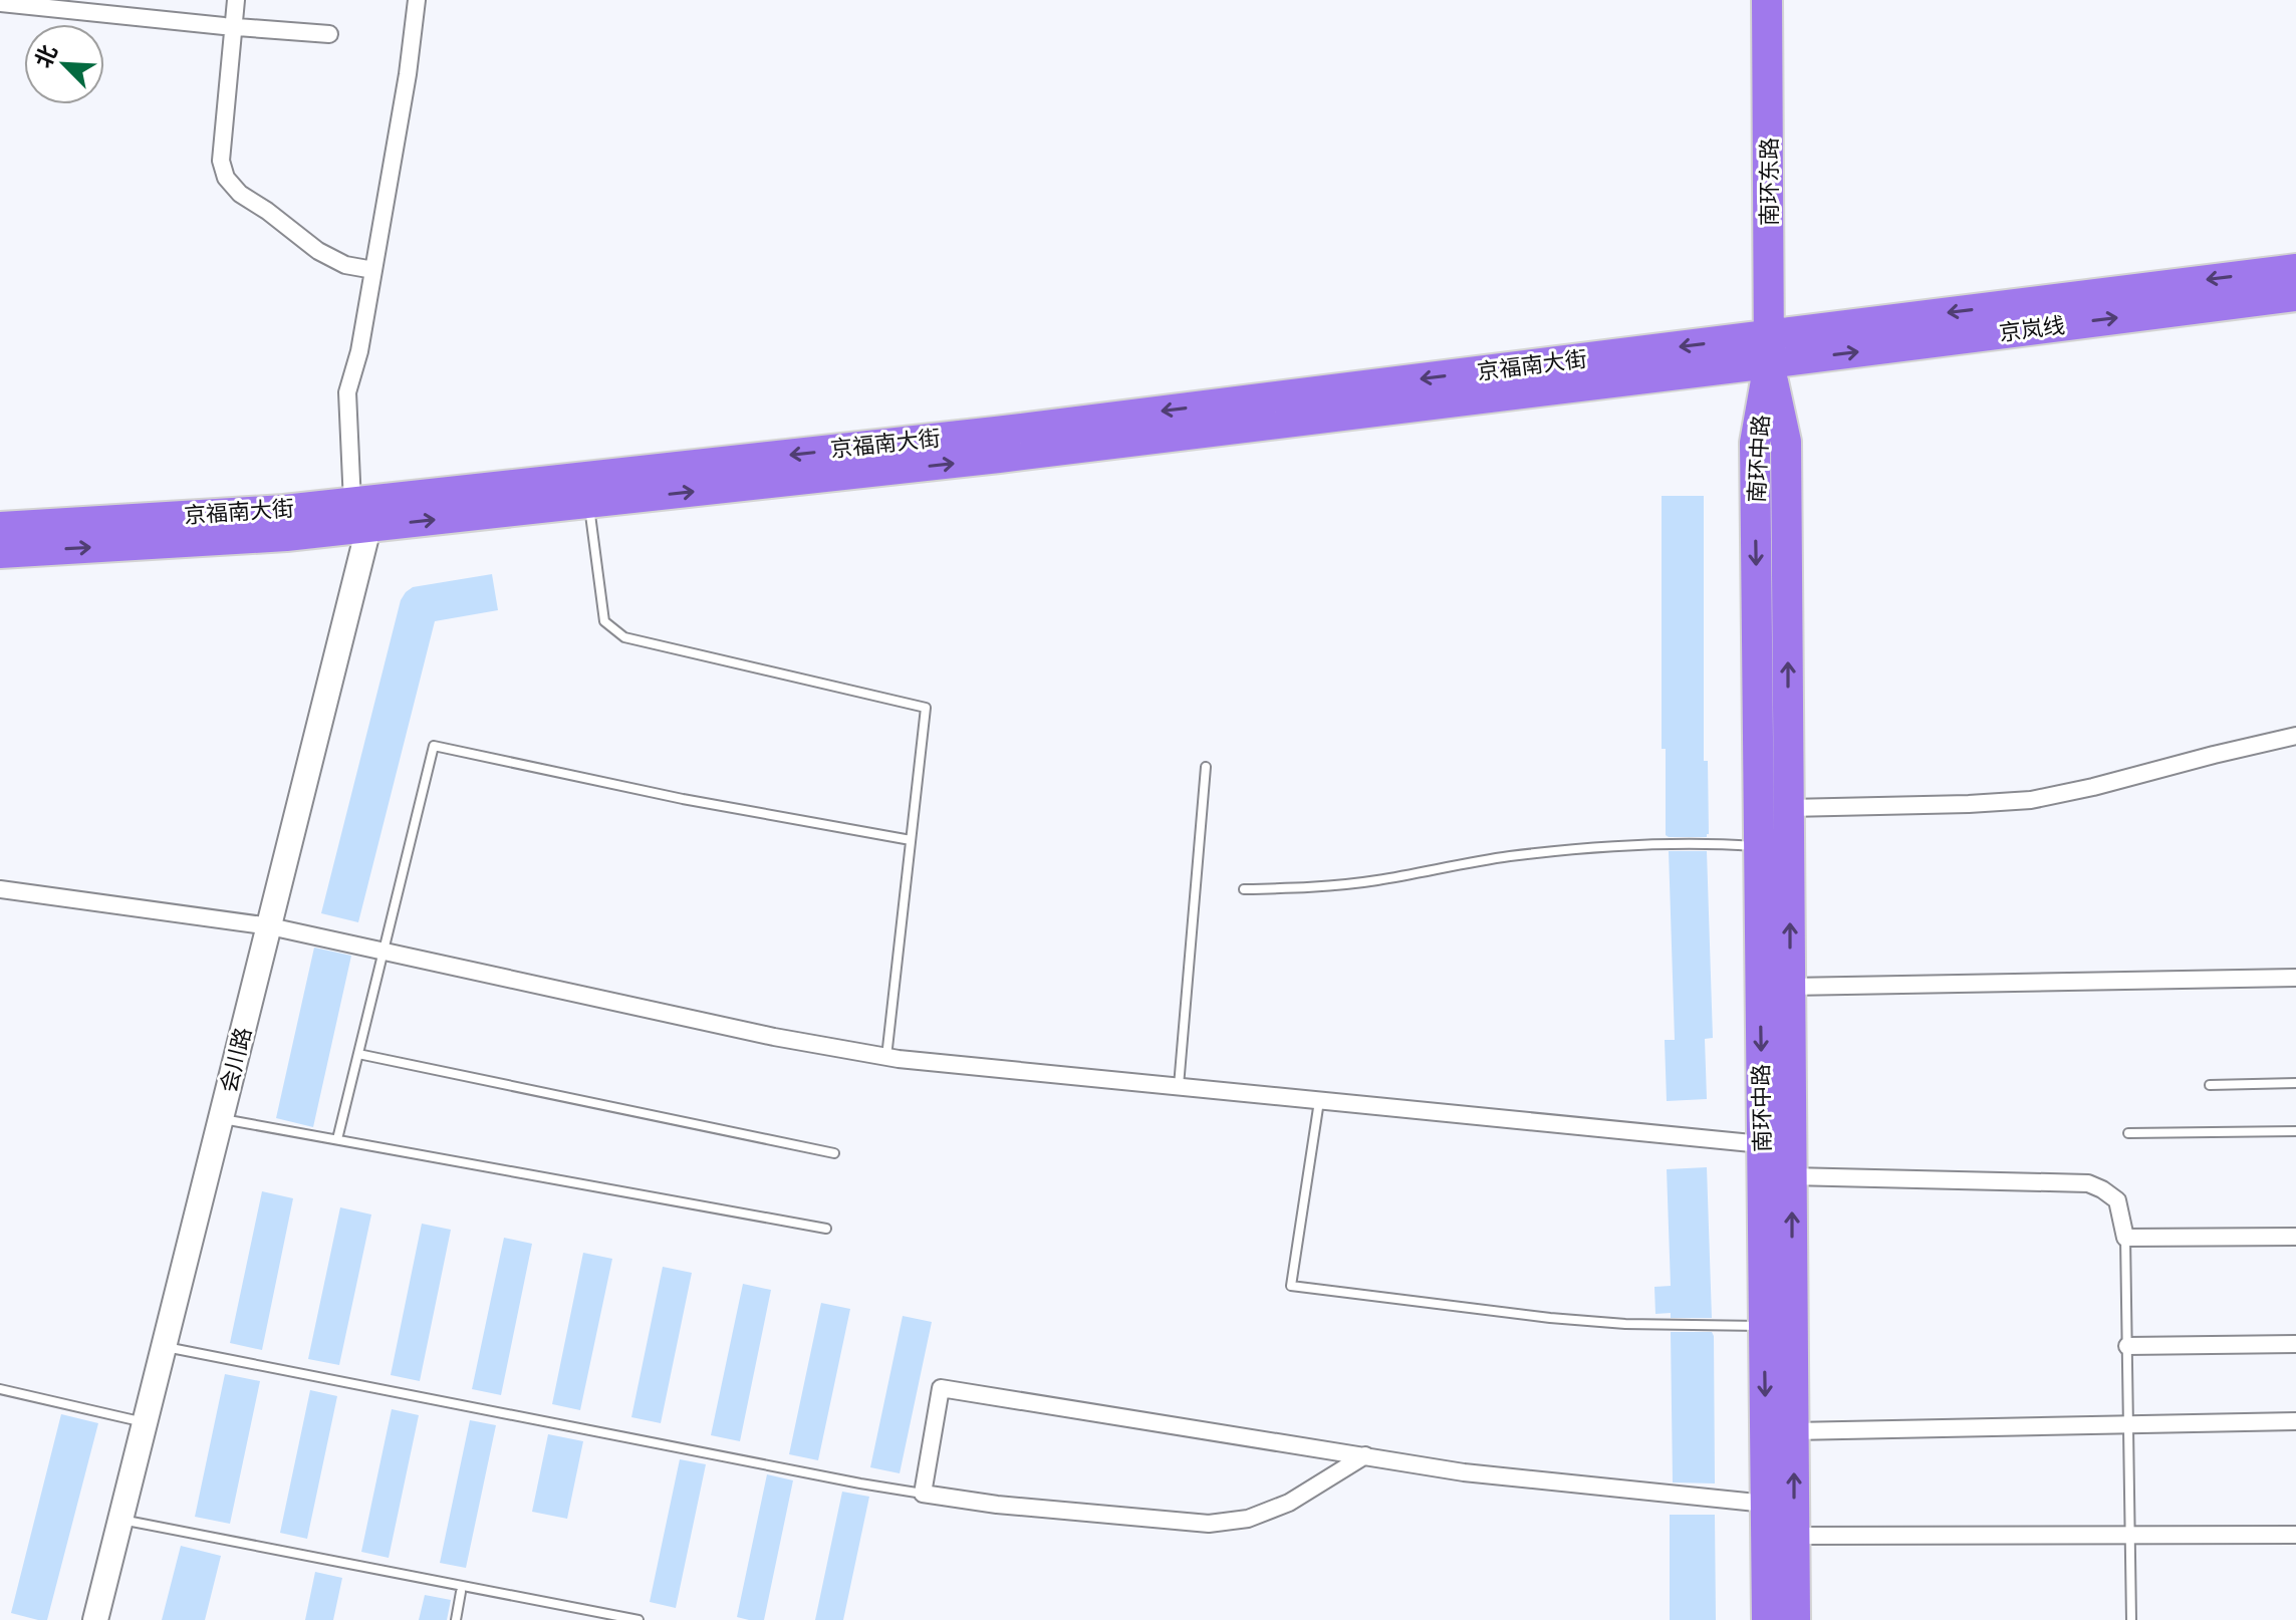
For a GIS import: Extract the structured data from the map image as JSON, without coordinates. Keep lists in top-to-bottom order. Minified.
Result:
{"streets":{"highway":["南环东路","京岚线","京福南大街","南环中路"],"street":["会川路"]},"crossings":[["南环东路","京岚线"],["南环东路","京福南大街"],["南环东路","南环中路"],["京岚线","京福南大街"],["京岚线","南环中路"],["京福南大街","南环中路"],["京福南大街","会川路"]],"north":"top left"}
